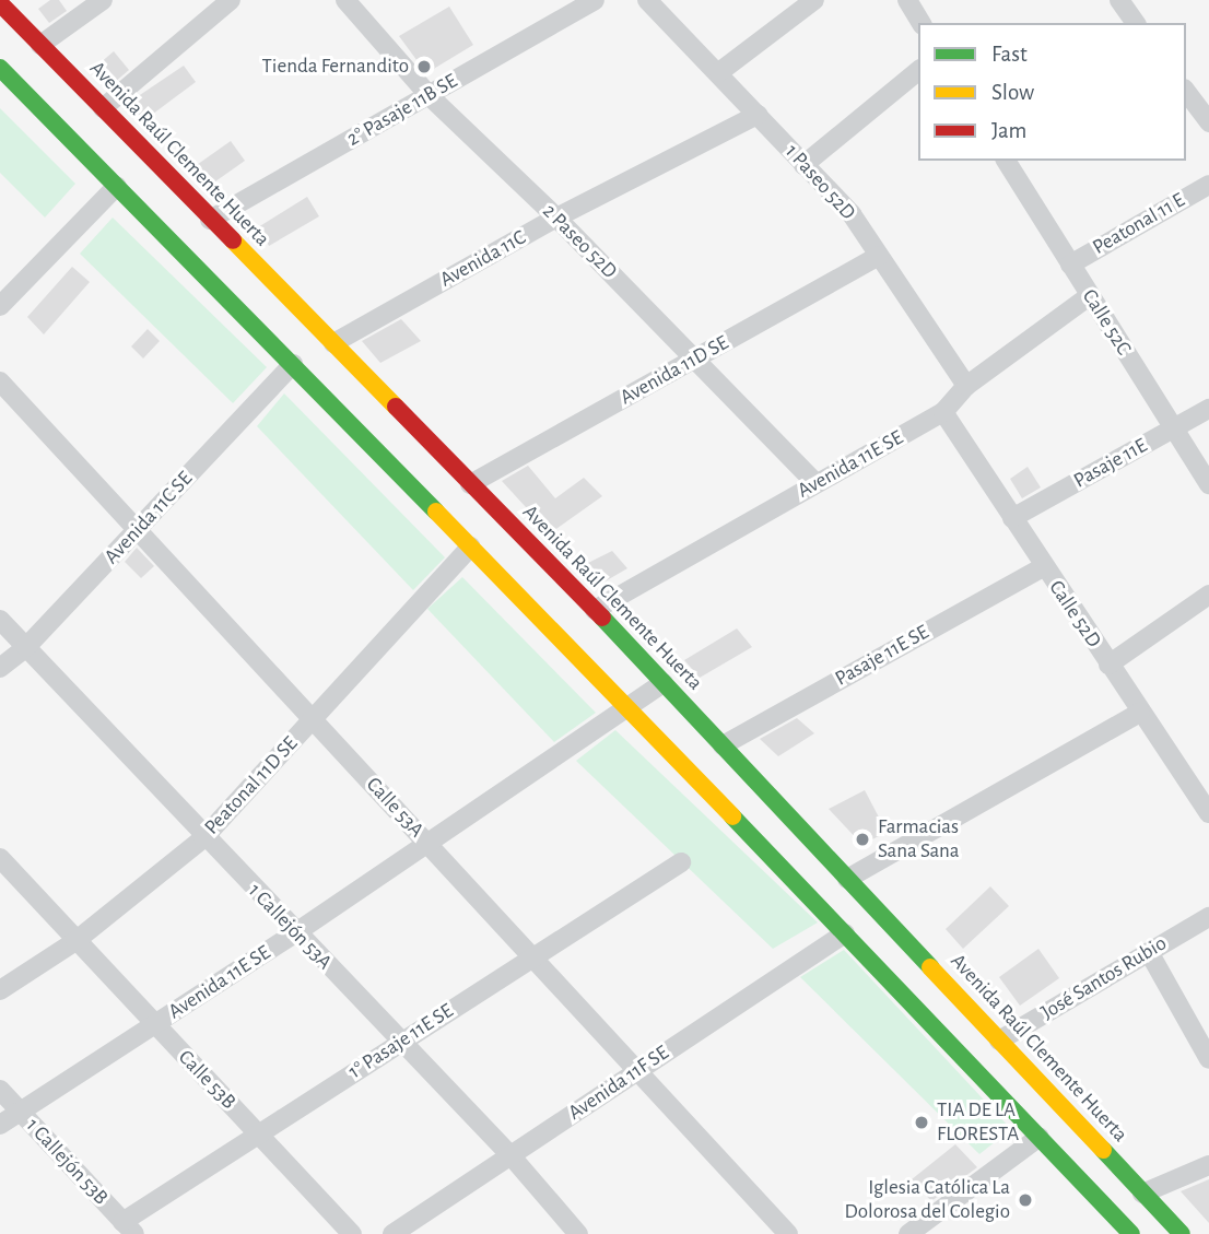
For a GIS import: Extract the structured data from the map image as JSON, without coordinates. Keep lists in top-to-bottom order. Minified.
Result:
{"streets":{"main road":["Avenida Raúl Clemente Huerta"],"street":["2° Pasaje 11B SE","1 Paseo 52D","Peatonal 11 E","2 Paseo 52D","Avenida 11C","Calle 52C","Avenida 11D SE","Pasaje 11E","Avenida 11E SE","Avenida 11C SE","Calle 52D","Pasaje 11E SE","Peatonal 11D SE","Calle 53A","1 Callejón 53A","José Santos Rubio","1° Pasaje 11E SE","Calle 53B","Avenida 11F SE","1 Callejón 53B"]},"crossings":[["2° Pasaje 11B SE","Avenida Raúl Clemente Huerta"],["2° Pasaje 11B SE","2 Paseo 52D"],["Avenida Raúl Clemente Huerta","Avenida 11C"],["Avenida Raúl Clemente Huerta","Avenida 11D SE"],["Avenida Raúl Clemente Huerta","Avenida 11E SE"],["Avenida Raúl Clemente Huerta","Pasaje 11E SE"],["Avenida Raúl Clemente Huerta","José Santos Rubio"],["1 Paseo 52D","Avenida 11C"],["1 Paseo 52D","Avenida 11D SE"],["1 Paseo 52D","Avenida 11E SE"],["Peatonal 11 E","Calle 52C"],["2 Paseo 52D","Avenida 11C"],["2 Paseo 52D","Avenida 11D SE"],["2 Paseo 52D","Avenida 11E SE"],["Calle 52C","Pasaje 11E"],["Calle 52C","Avenida 11E SE"],["Pasaje 11E","Calle 52D"],["Avenida 11E SE","Calle 52D"],["Avenida 11E SE","Calle 53A"],["Avenida 11E SE","1 Callejón 53A"],["Avenida 11E SE","Calle 53B"],["Avenida 11E SE","1 Callejón 53B"],["Avenida 11C SE","Calle 53A"],["Avenida 11C SE","1 Callejón 53A"],["Calle 52D","Pasaje 11E SE"],["Peatonal 11D SE","Calle 53A"],["Peatonal 11D SE","1 Callejón 53A"],["Peatonal 11D SE","Calle 53B"],["Calle 53A","1° Pasaje 11E SE"],["Calle 53A","Avenida 11F SE"],["1 Callejón 53A","1° Pasaje 11E SE"],["1 Callejón 53A","Avenida 11F SE"],["1° Pasaje 11E SE","Calle 53B"],["1° Pasaje 11E SE","1 Callejón 53B"]],"places":["Tienda Fernandito","Farmacias Sana Sana","TIA DE LA FLORESTA","Iglesia Católica La Dolorosa del Colegio"],"legend":["Fast","Slow","Jam"]}
